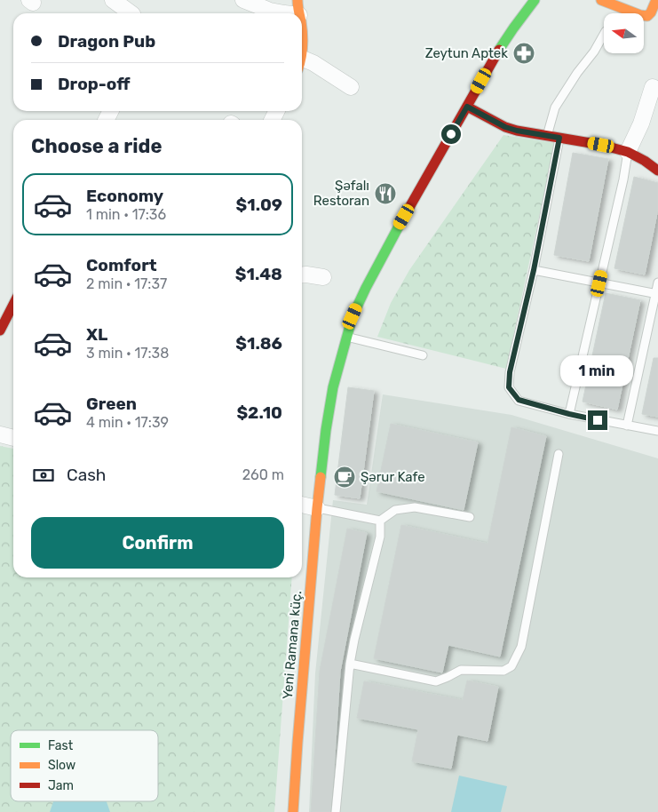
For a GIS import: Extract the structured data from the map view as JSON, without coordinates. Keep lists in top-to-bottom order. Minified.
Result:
{"streets":{"street":["Yeni Ramana küç."]},"places":{"pharmacy":["Zeytun Aptek"],"restaurant":["Şəfalı Restoran"],"cafe":["Şərur Kafe"]},"legend":["Fast","Slow","Jam"],"north":"left","page":{"banner":["Dragon Pub","Drop-off"],"heading":"Choose a ride","list":[{"name":"Economy","note":"1 min · 17:36","value":"$1.09"},{"name":"Comfort","note":"2 min · 17:37","value":"$1.48"},{"name":"XL","note":"3 min · 17:38","value":"$1.86"},{"name":"Green","note":"4 min · 17:39","value":"$2.10"}],"bubble":"1 min","pay":["Cash","260 m"],"buttons":"Confirm"}}
